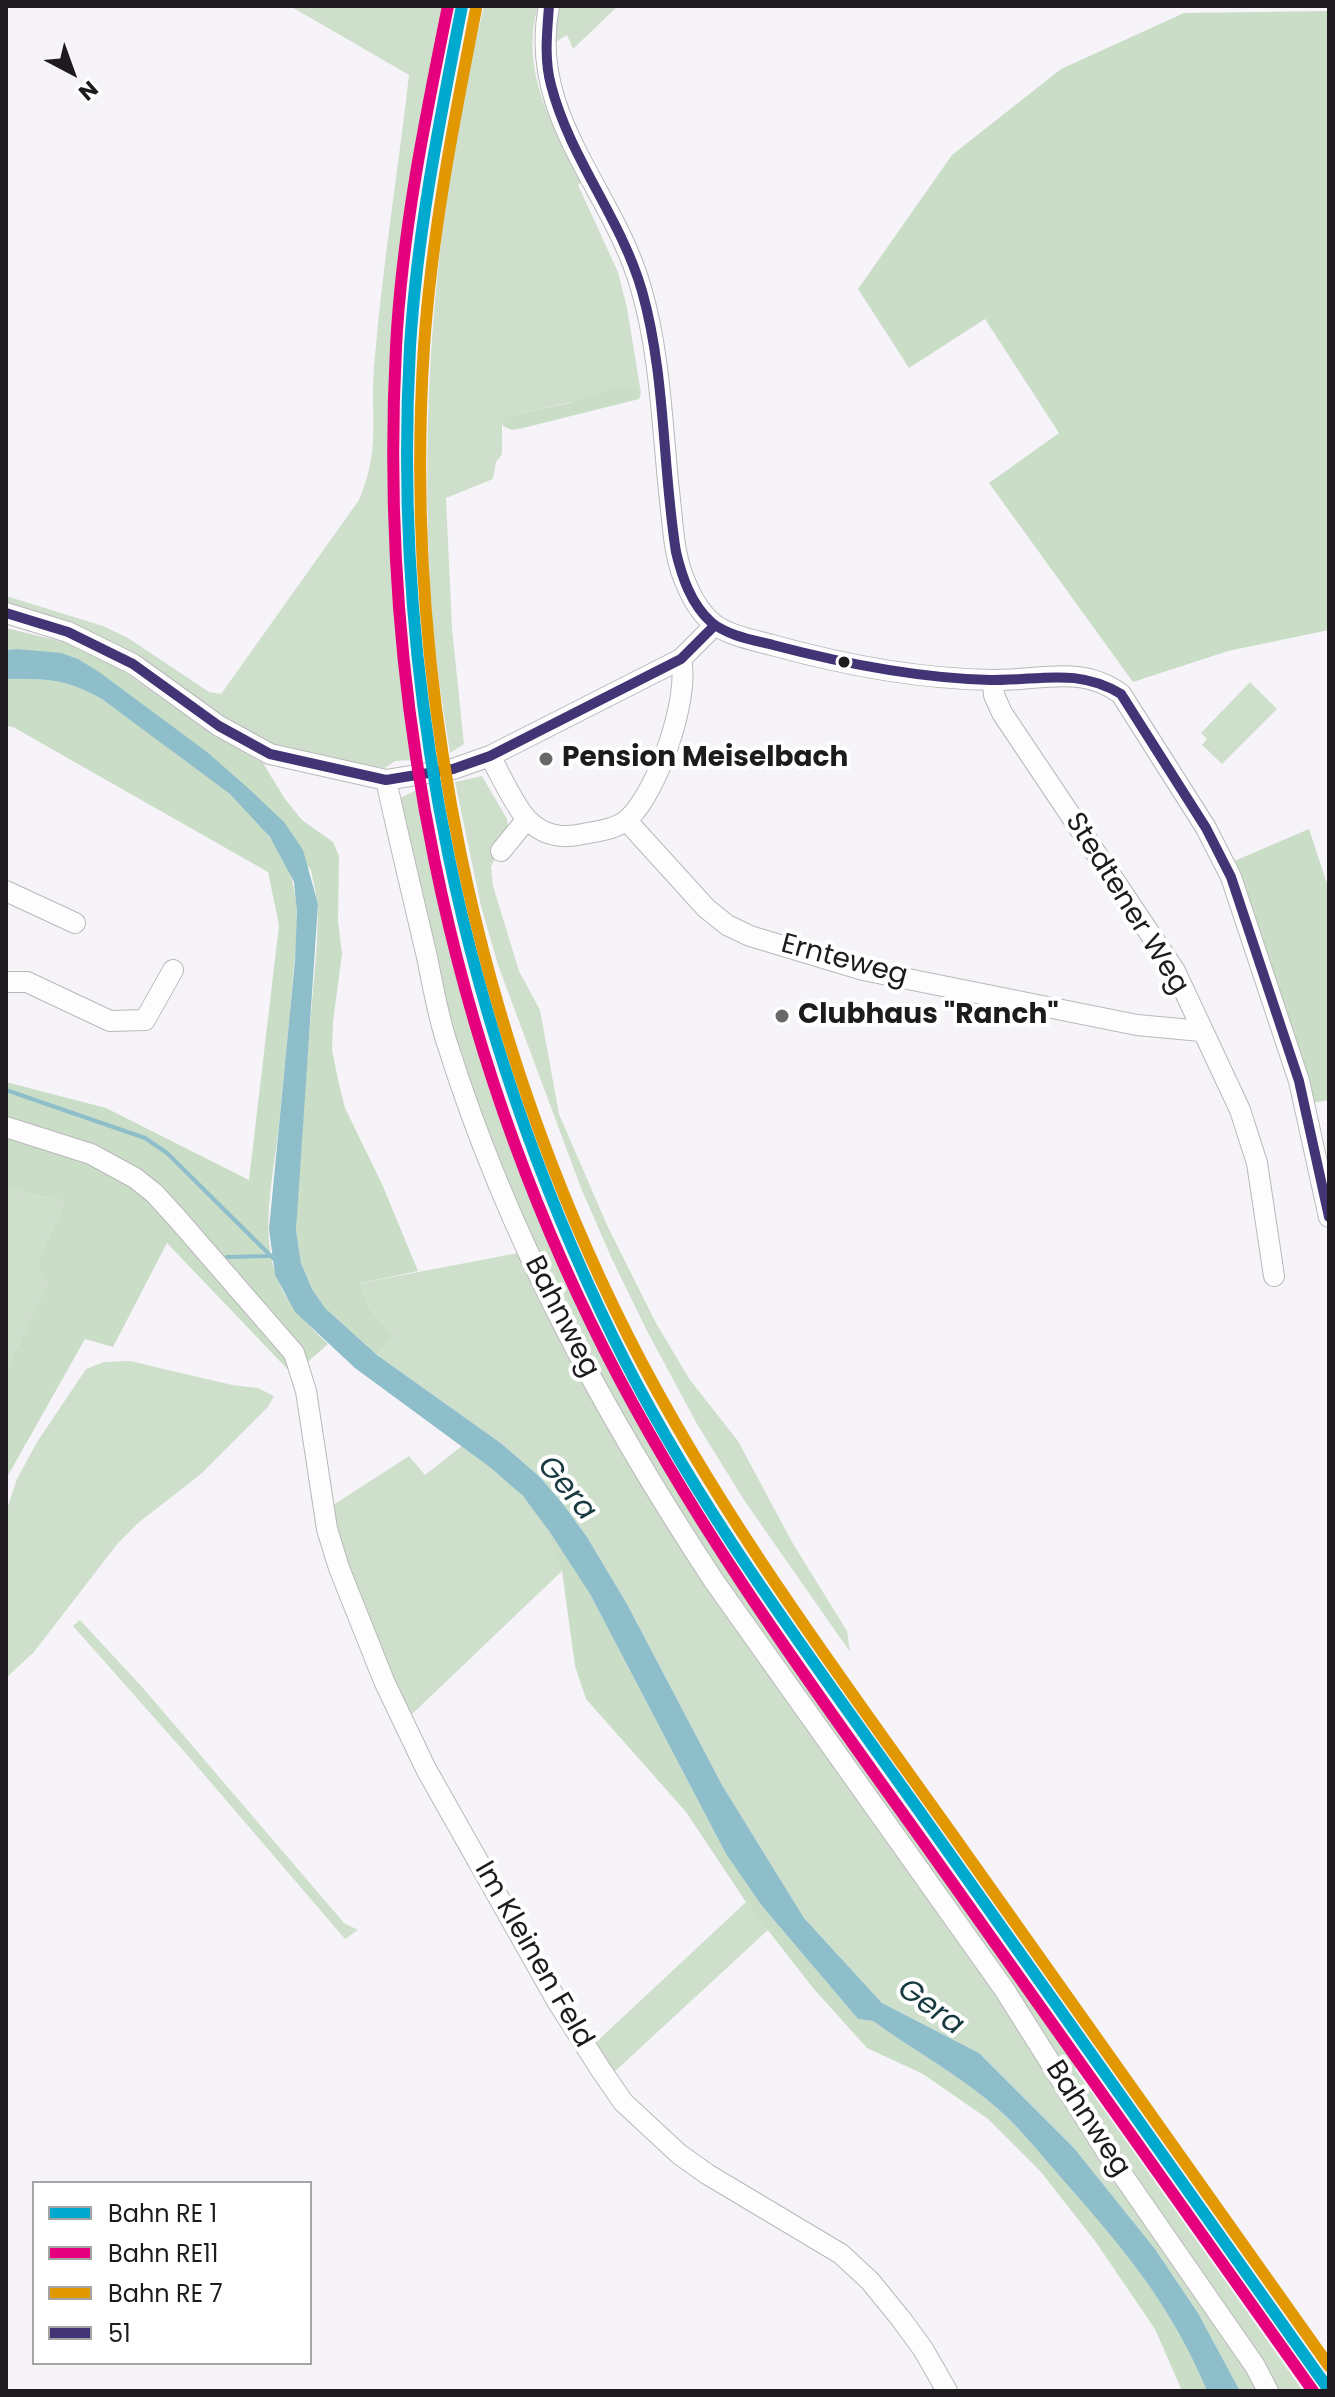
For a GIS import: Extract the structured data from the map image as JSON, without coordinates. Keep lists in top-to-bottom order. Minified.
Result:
{"streets":{"street":["Stedtener Weg","Ernteweg","Bahnweg","Im Kleinen Feld"]},"crossings":[["Stedtener Weg","Ernteweg"]],"water":["Gera"],"places":["Pension Meiselbach","Clubhaus \"Ranch\""],"lines":["rail line RE11","transit line 51"],"legend":["Bahn RE 1","Bahn RE11","Bahn RE 7","51"],"north":"bottom right"}
